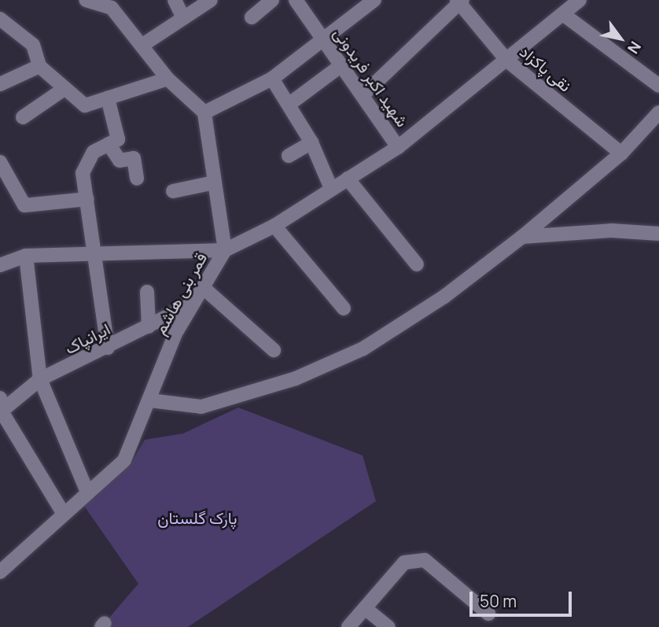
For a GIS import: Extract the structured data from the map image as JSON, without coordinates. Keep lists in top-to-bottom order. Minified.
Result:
{"streets":{"street":["نقی پاکزاد","شهید اکبر فریدونی","قمر بنی هاشم","ایرانپاک"]},"crossings":[["نقی پاکزاد","قمر بنی هاشم"],["شهید اکبر فریدونی","قمر بنی هاشم"],["قمر بنی هاشم","ایرانپاک"]],"parks":["پارک گلستان"],"scale_bar":"50 m","north":"bottom right"}
